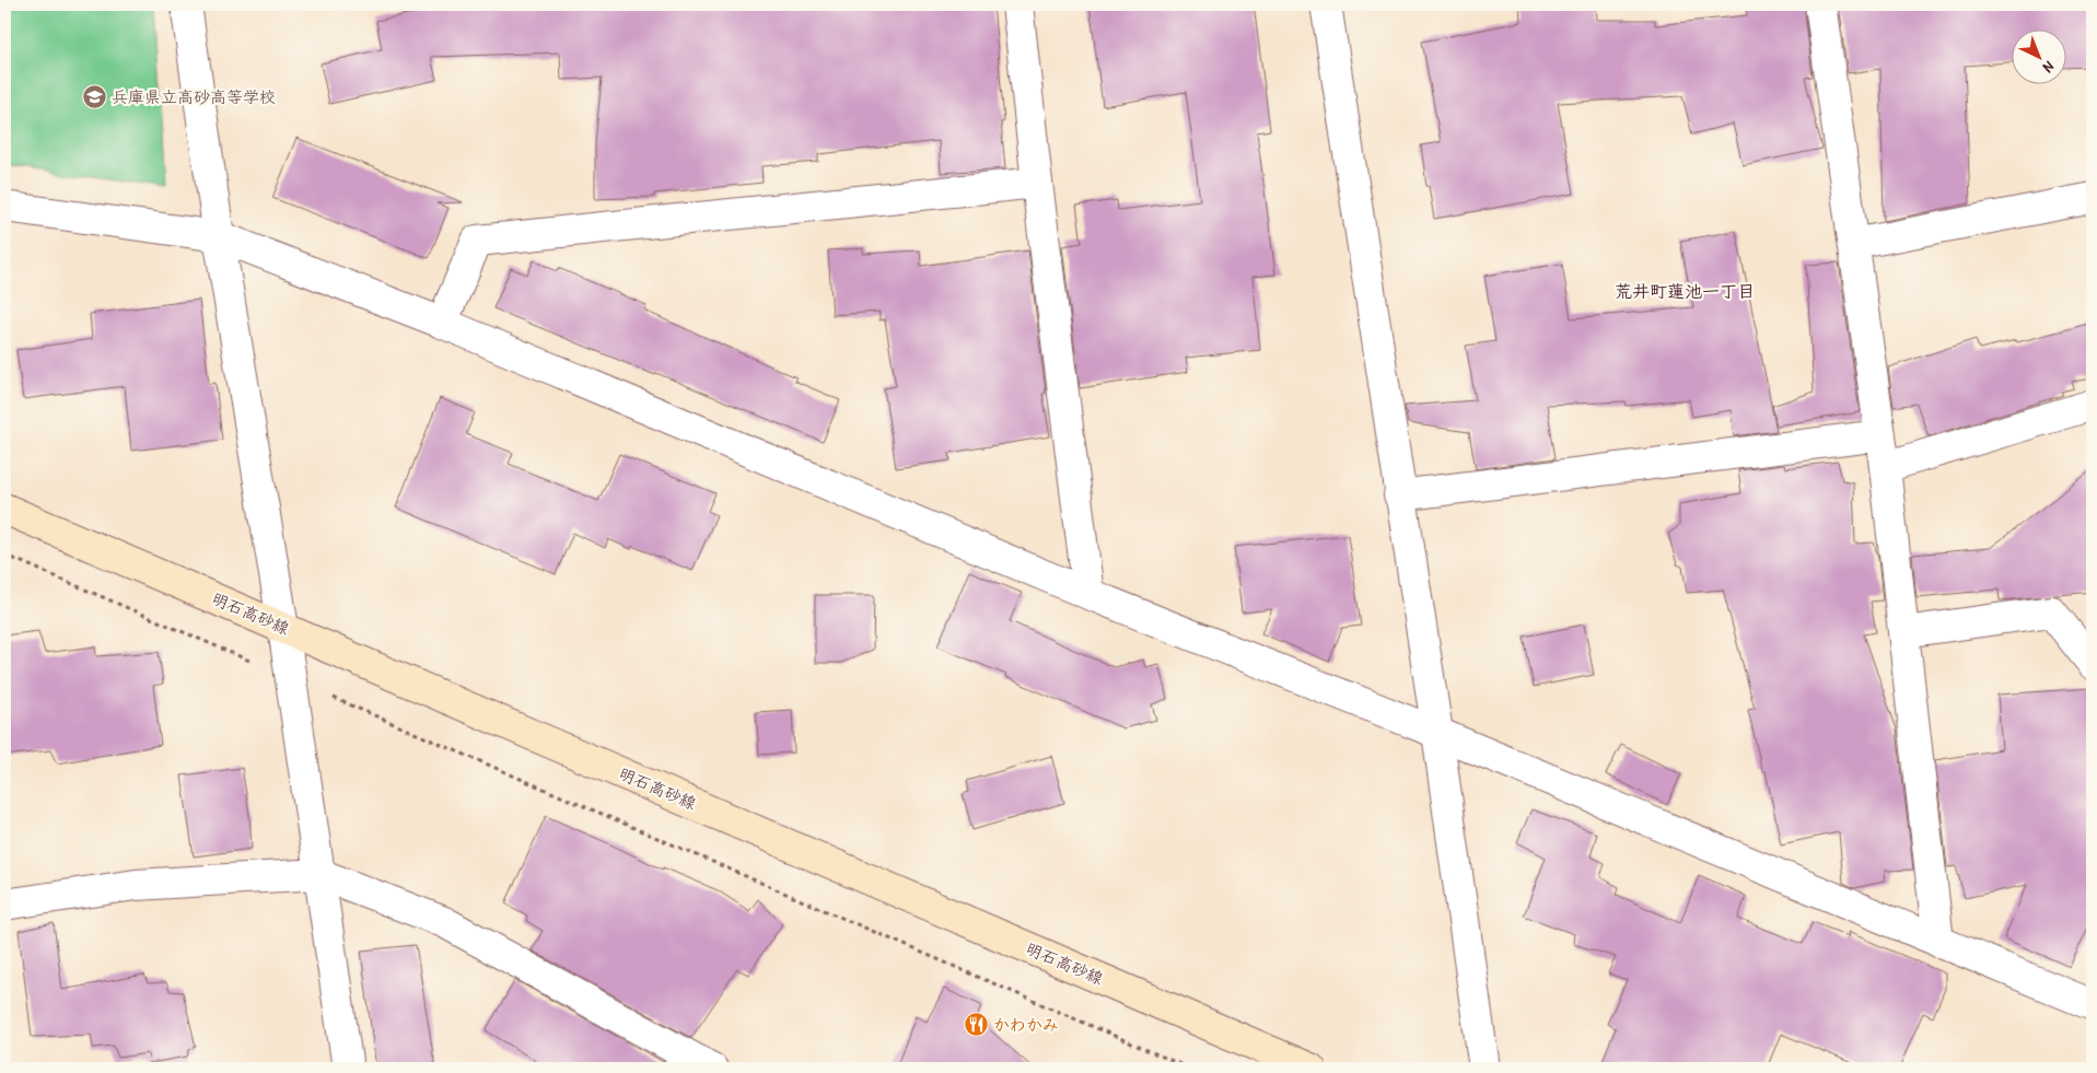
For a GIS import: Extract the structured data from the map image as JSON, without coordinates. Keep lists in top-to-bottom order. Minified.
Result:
{"streets":{"main road":["明石高砂線"]},"districts":["荒井町蓮池一丁目"],"places":{"school or university":["兵庫県立高砂高等学校"],"restaurant":["かわかみ"]},"north":"bottom right"}
